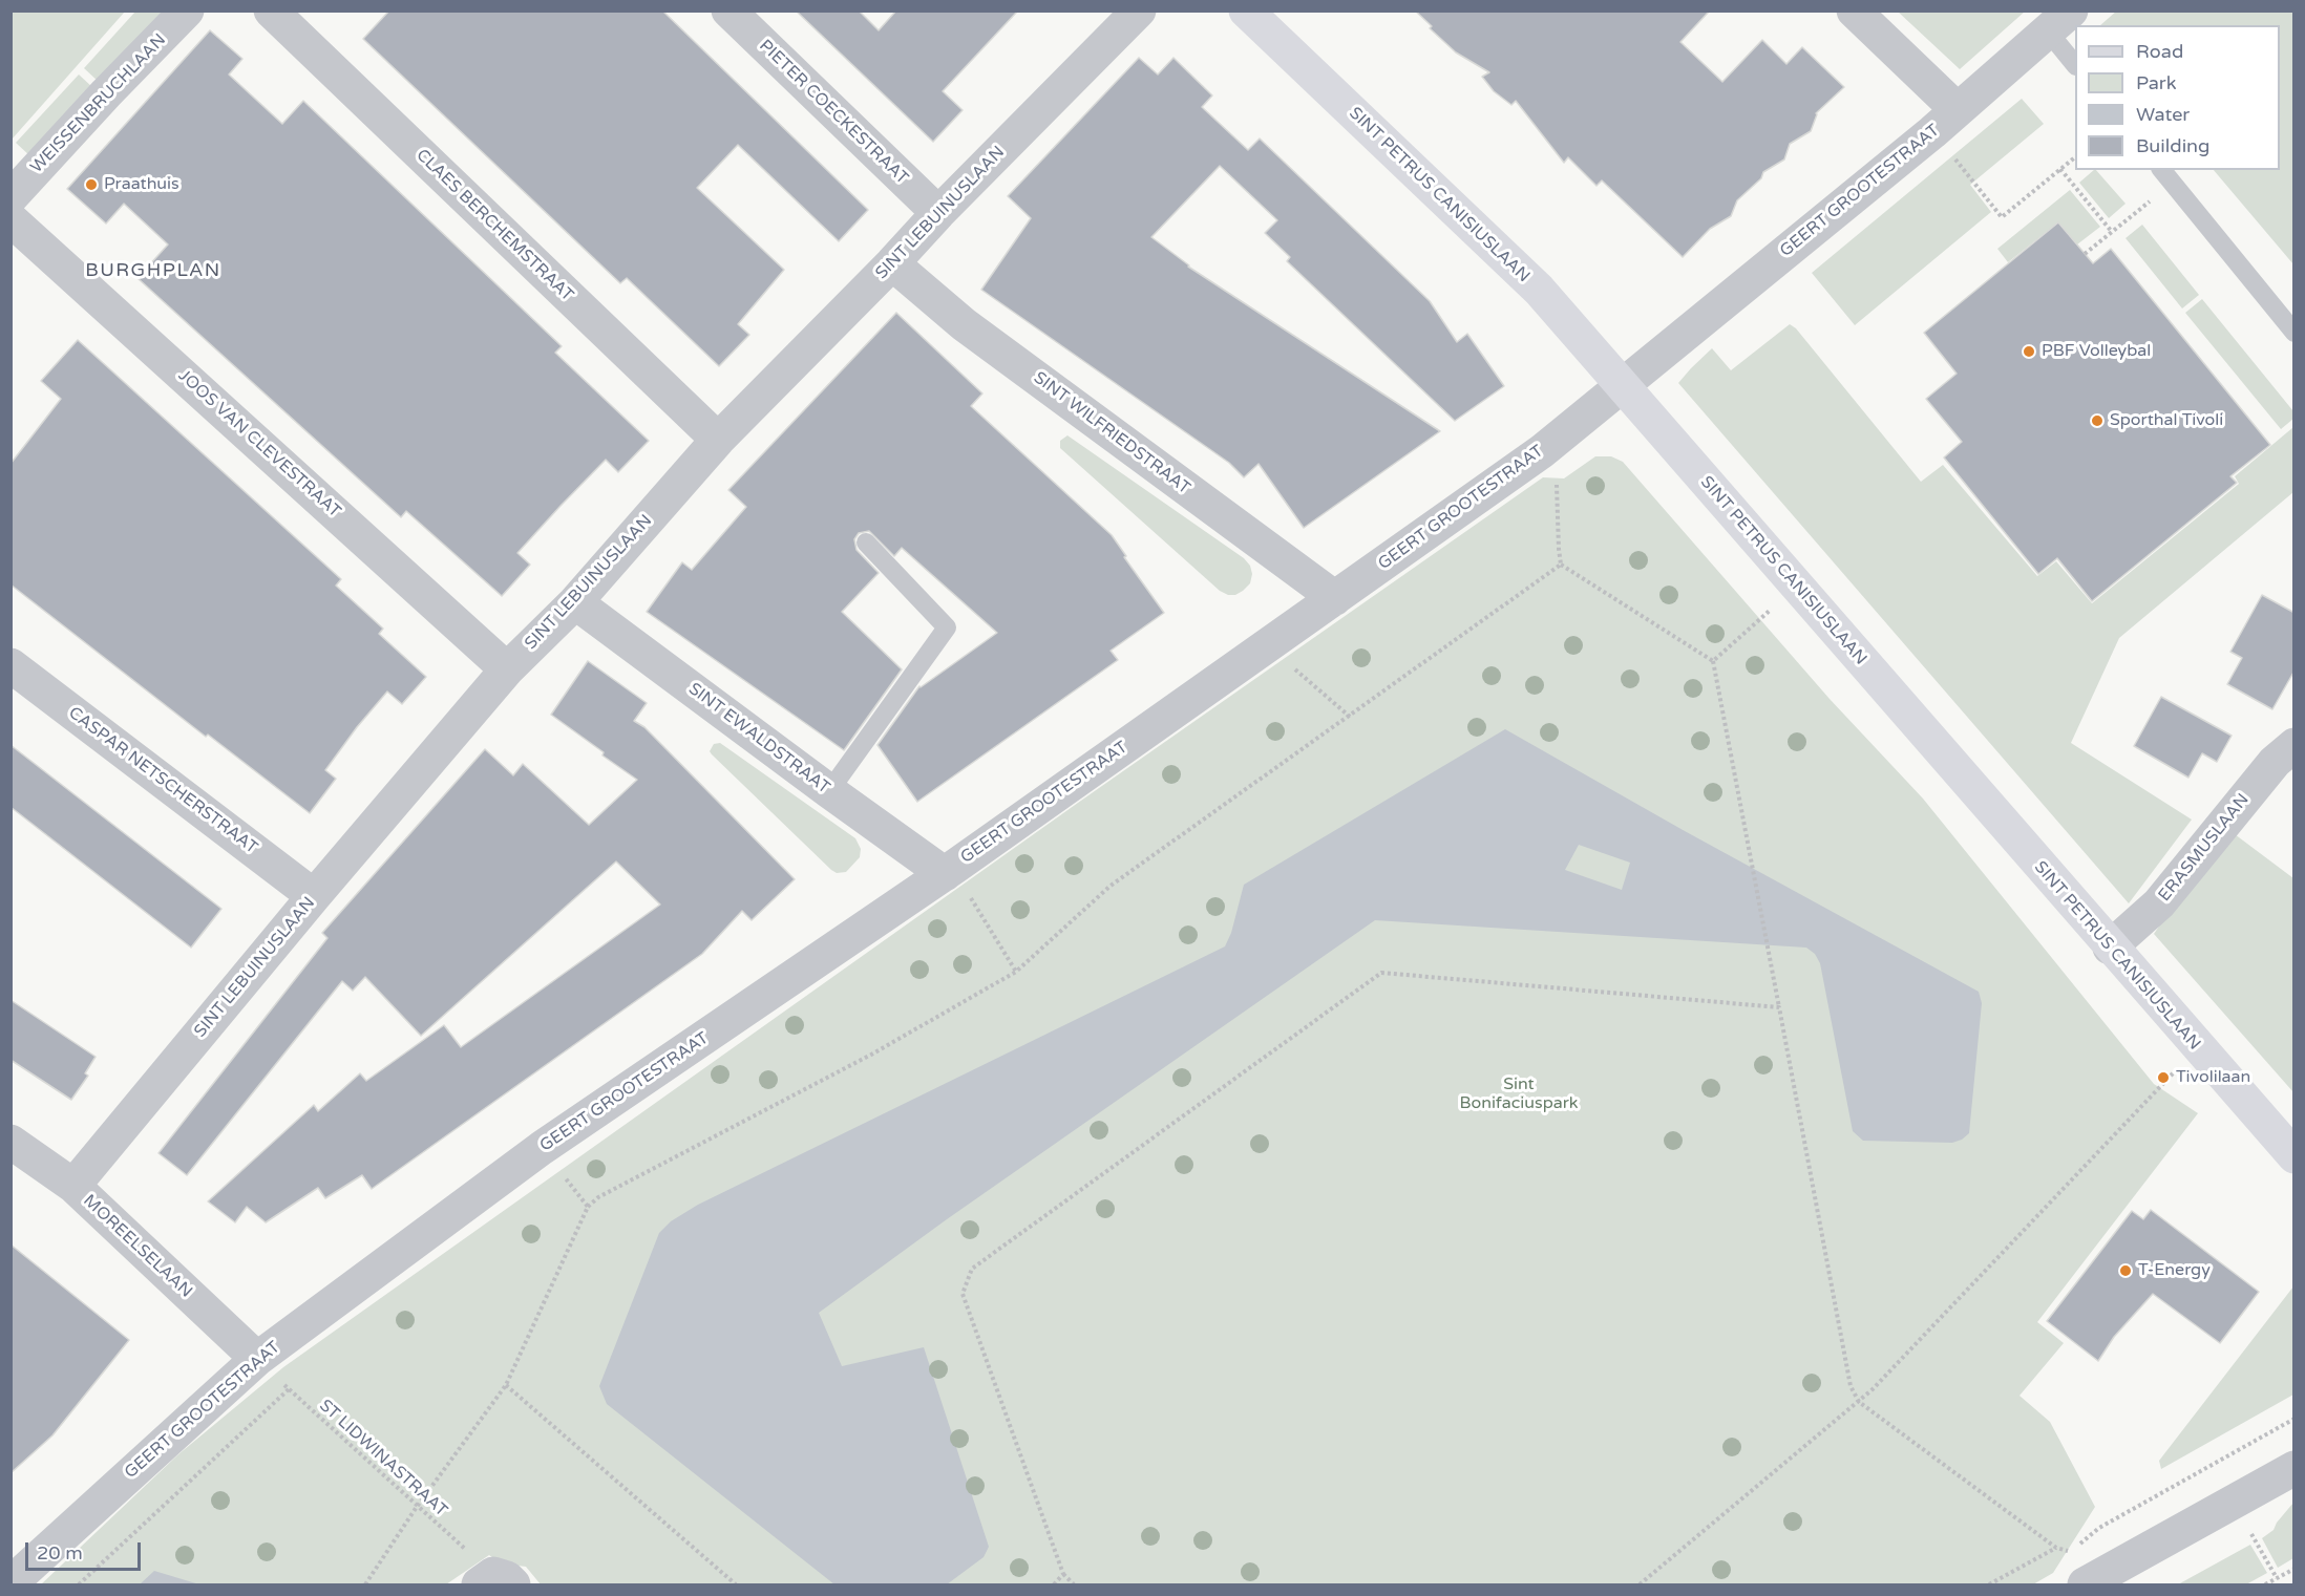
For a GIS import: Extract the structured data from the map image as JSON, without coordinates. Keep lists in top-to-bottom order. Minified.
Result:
{"streets":{"main road":["SINT PETRUS CANISIUSLAAN"],"street":["WEISSENBRUCHLAAN","PIETER COECKESTRAAT","GEERT GROOTESTRAAT","SINT LEBUINUSLAAN","CLAES BERCHEMSTRAAT","SINT WILFRIEDSTRAAT","JOOS VAN CLEVESTRAAT","SINT EWALDSTRAAT","CASPAR NETSCHERSTRAAT","ERASMUSLAAN","MOREELSELAAN"],"path":["ST LIDWINASTRAAT"]},"crossings":[["PIETER COECKESTRAAT","SINT LEBUINUSLAAN"],["GEERT GROOTESTRAAT","SINT PETRUS CANISIUSLAAN"],["GEERT GROOTESTRAAT","SINT WILFRIEDSTRAAT"],["GEERT GROOTESTRAAT","SINT EWALDSTRAAT"],["GEERT GROOTESTRAAT","MOREELSELAAN"],["GEERT GROOTESTRAAT","ST LIDWINASTRAAT"],["SINT PETRUS CANISIUSLAAN","ERASMUSLAAN"],["SINT LEBUINUSLAAN","CLAES BERCHEMSTRAAT"],["SINT LEBUINUSLAAN","SINT WILFRIEDSTRAAT"],["SINT LEBUINUSLAAN","JOOS VAN CLEVESTRAAT"],["SINT LEBUINUSLAAN","SINT EWALDSTRAAT"],["SINT LEBUINUSLAAN","CASPAR NETSCHERSTRAAT"],["SINT LEBUINUSLAAN","MOREELSELAAN"],["MOREELSELAAN","ST LIDWINASTRAAT"]],"districts":["BURGHPLAN"],"parks":["Sint Bonifaciuspark"],"places":["Praathuis","PBF Volleybal","Sporthal Tivoli","Tivolilaan","T-Energy"],"legend":["Road","Park","Water","Building"],"scale_bar":"20 m"}
